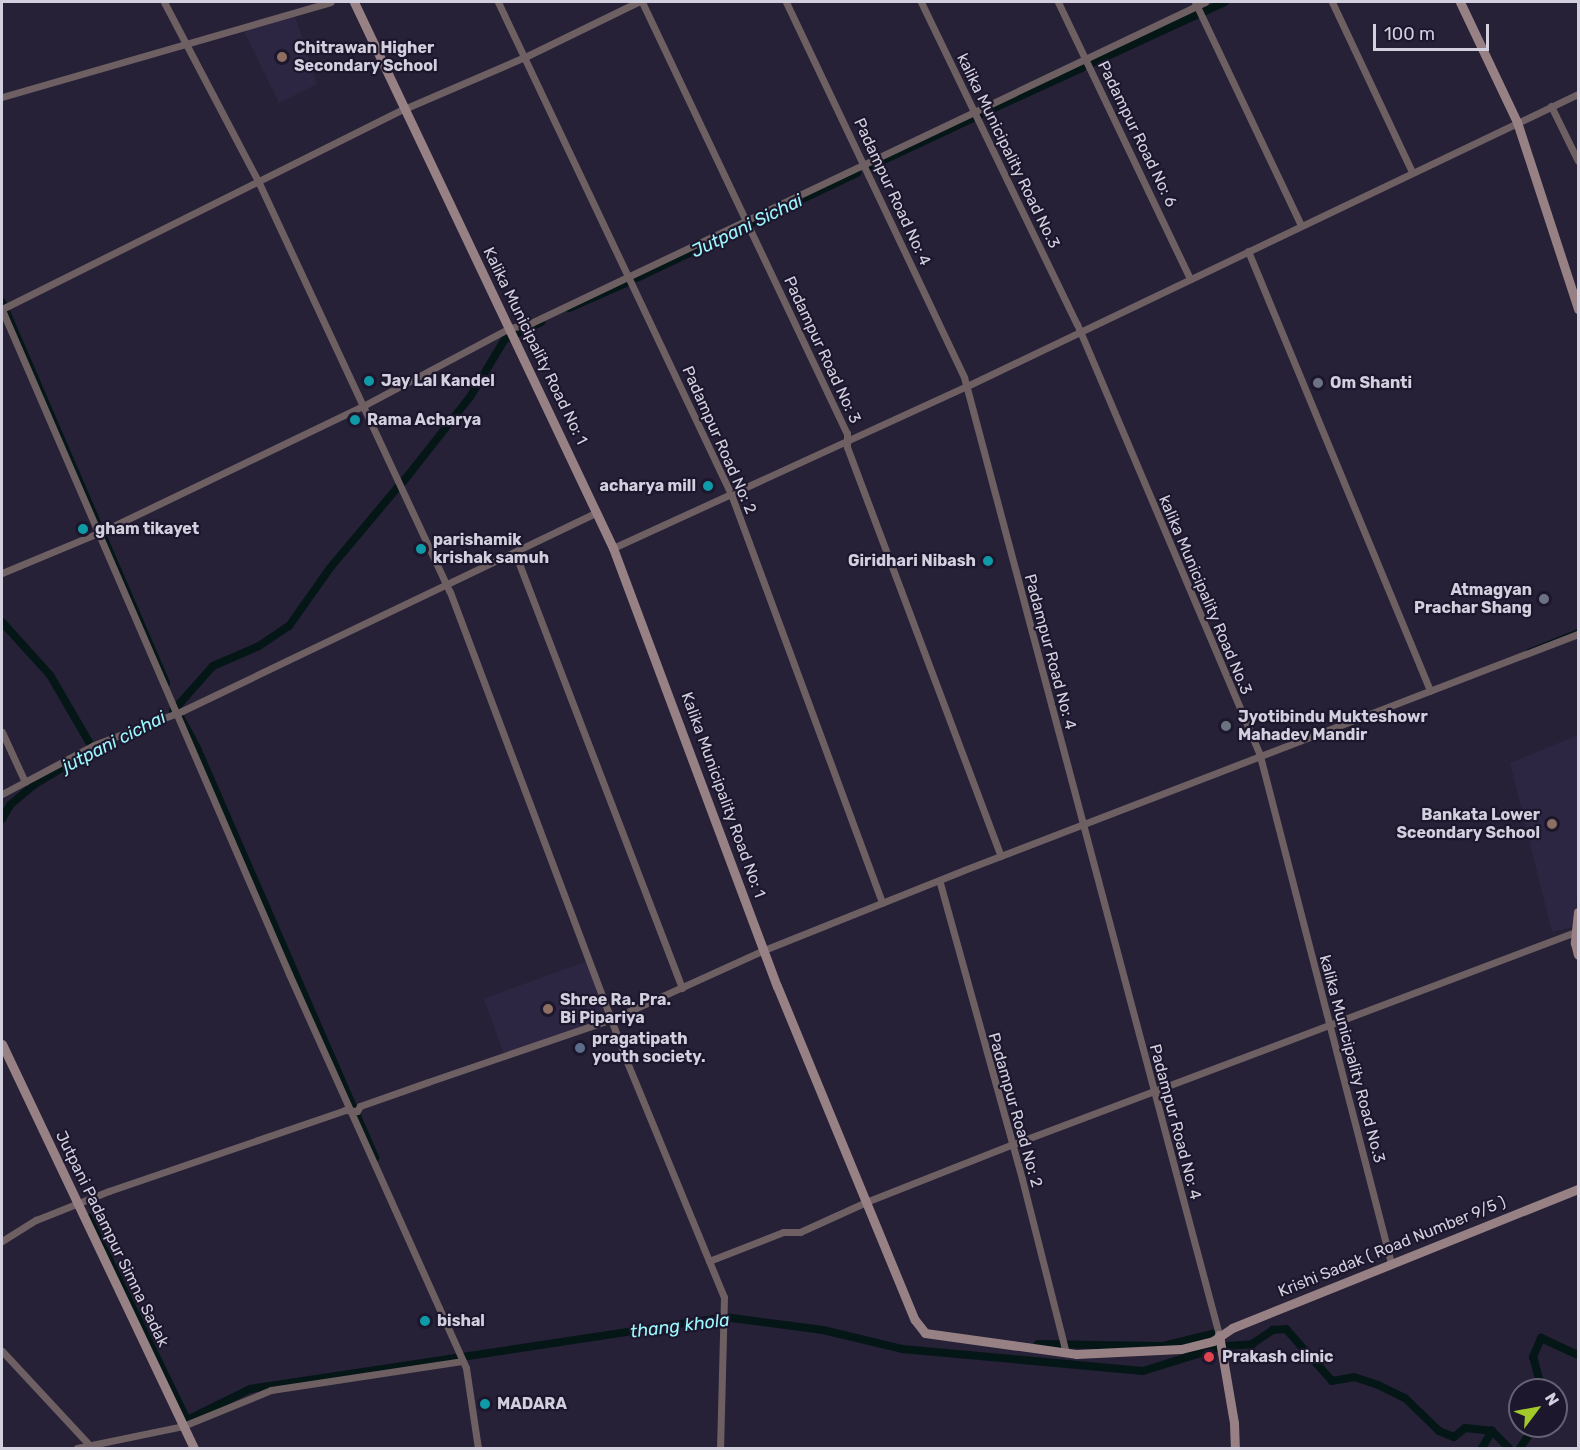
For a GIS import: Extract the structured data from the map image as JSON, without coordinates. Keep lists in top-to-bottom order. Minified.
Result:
{"streets":{"street":["Padampur Road No: 6","kalika Municipality Road No.3","Padampur Road No: 4","Kalika Municipality Road No: 1","Padampur Road No: 3","Padampur Road No: 2","Jutpani Padampur Simna Sadak","Krishi Sadak ( Road Number 9/5 )"]},"crossings":[["kalika Municipality Road No.3","Krishi Sadak ( Road Number 9/5 )"],["Padampur Road No: 4","Kalika Municipality Road No: 1"],["Padampur Road No: 4","Krishi Sadak ( Road Number 9/5 )"],["Kalika Municipality Road No: 1","Padampur Road No: 2"],["Kalika Municipality Road No: 1","Krishi Sadak ( Road Number 9/5 )"]],"water":["Jutpani Sichai","jutpani cichai","thang khola"],"places":["Chitrawan Higher Secondary School","Jay Lal Kandel","Om Shanti","Rama Acharya","acharya mill","gham tikayet","parishamik krishak samuh","Giridhari Nibash","Atmagyan Prachar Shang","Jyotibindu Mukteshowr Mahadev Mandir","Bankata Lower Sceondary School","Shree Ra. Pra. Bi Pipariya","pragatipath youth society.","bishal","Prakash clinic","MADARA"],"scale_bar":"100 m","north":"top right"}
